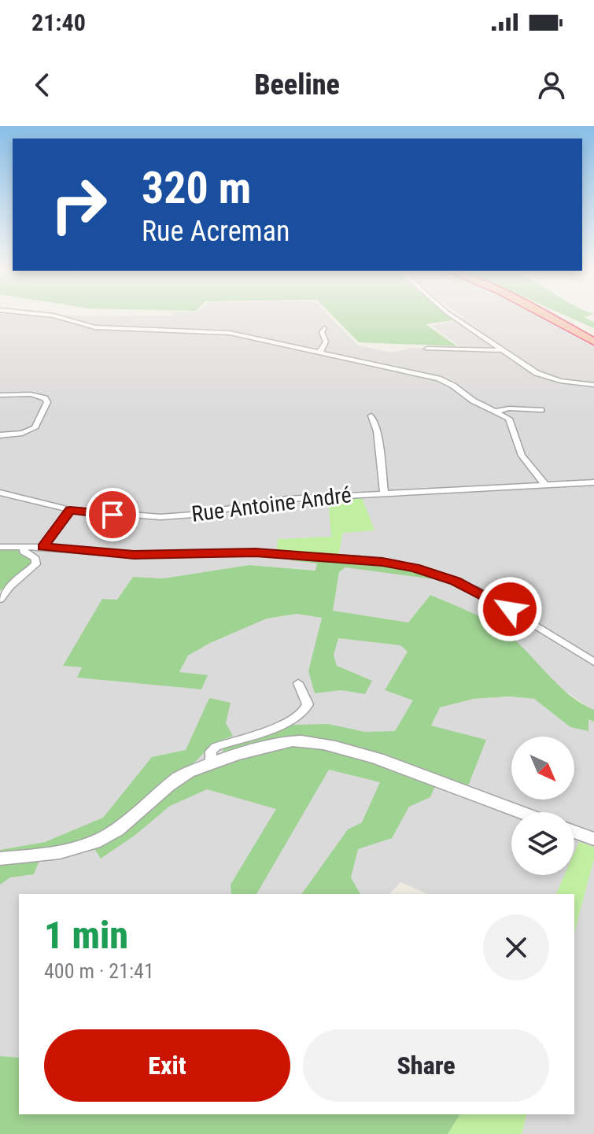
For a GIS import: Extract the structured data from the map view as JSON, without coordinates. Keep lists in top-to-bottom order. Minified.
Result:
{"streets":{"street":["Rue Antoine André"]},"north":"bottom right","page":{"status":"21:40","header":"Beeline","turn":["320 m","Rue Acreman"],"heading":["1 min","400 m · 21:41"],"buttons":["Exit","Share"]}}
